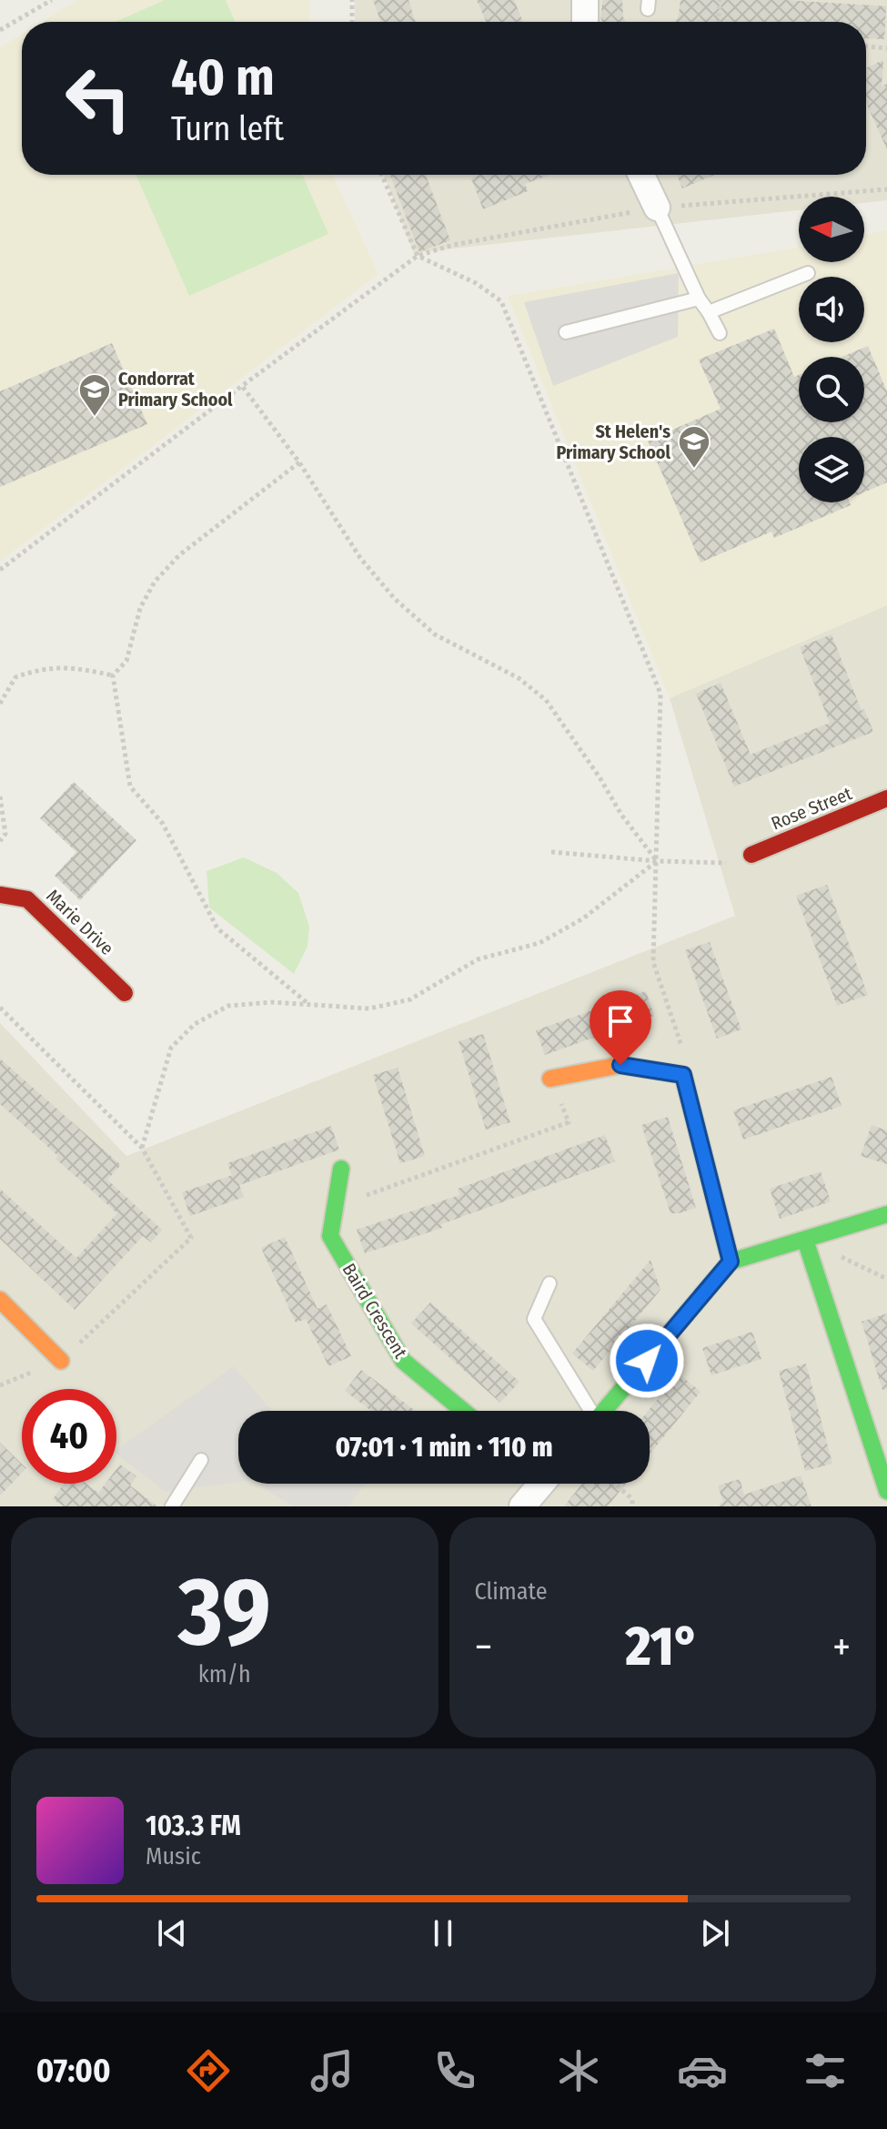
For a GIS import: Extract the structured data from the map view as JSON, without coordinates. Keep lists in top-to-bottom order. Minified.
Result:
{"streets":{"street":["Rose Street","Marie Drive","Baird Crescent"]},"places":{"school or university":["Condorrat Primary School","St Helen's Primary School"]},"north":"left","page":{"turn":["40 m","Turn left"],"limit":"40","trip":"07:01 · 1 min · 110 m","tile":[["39","km/h"],"Climate"],"heat":["−","21°","+"],"song":["103.3 FM","Music"],"tabs":"07:00"}}
